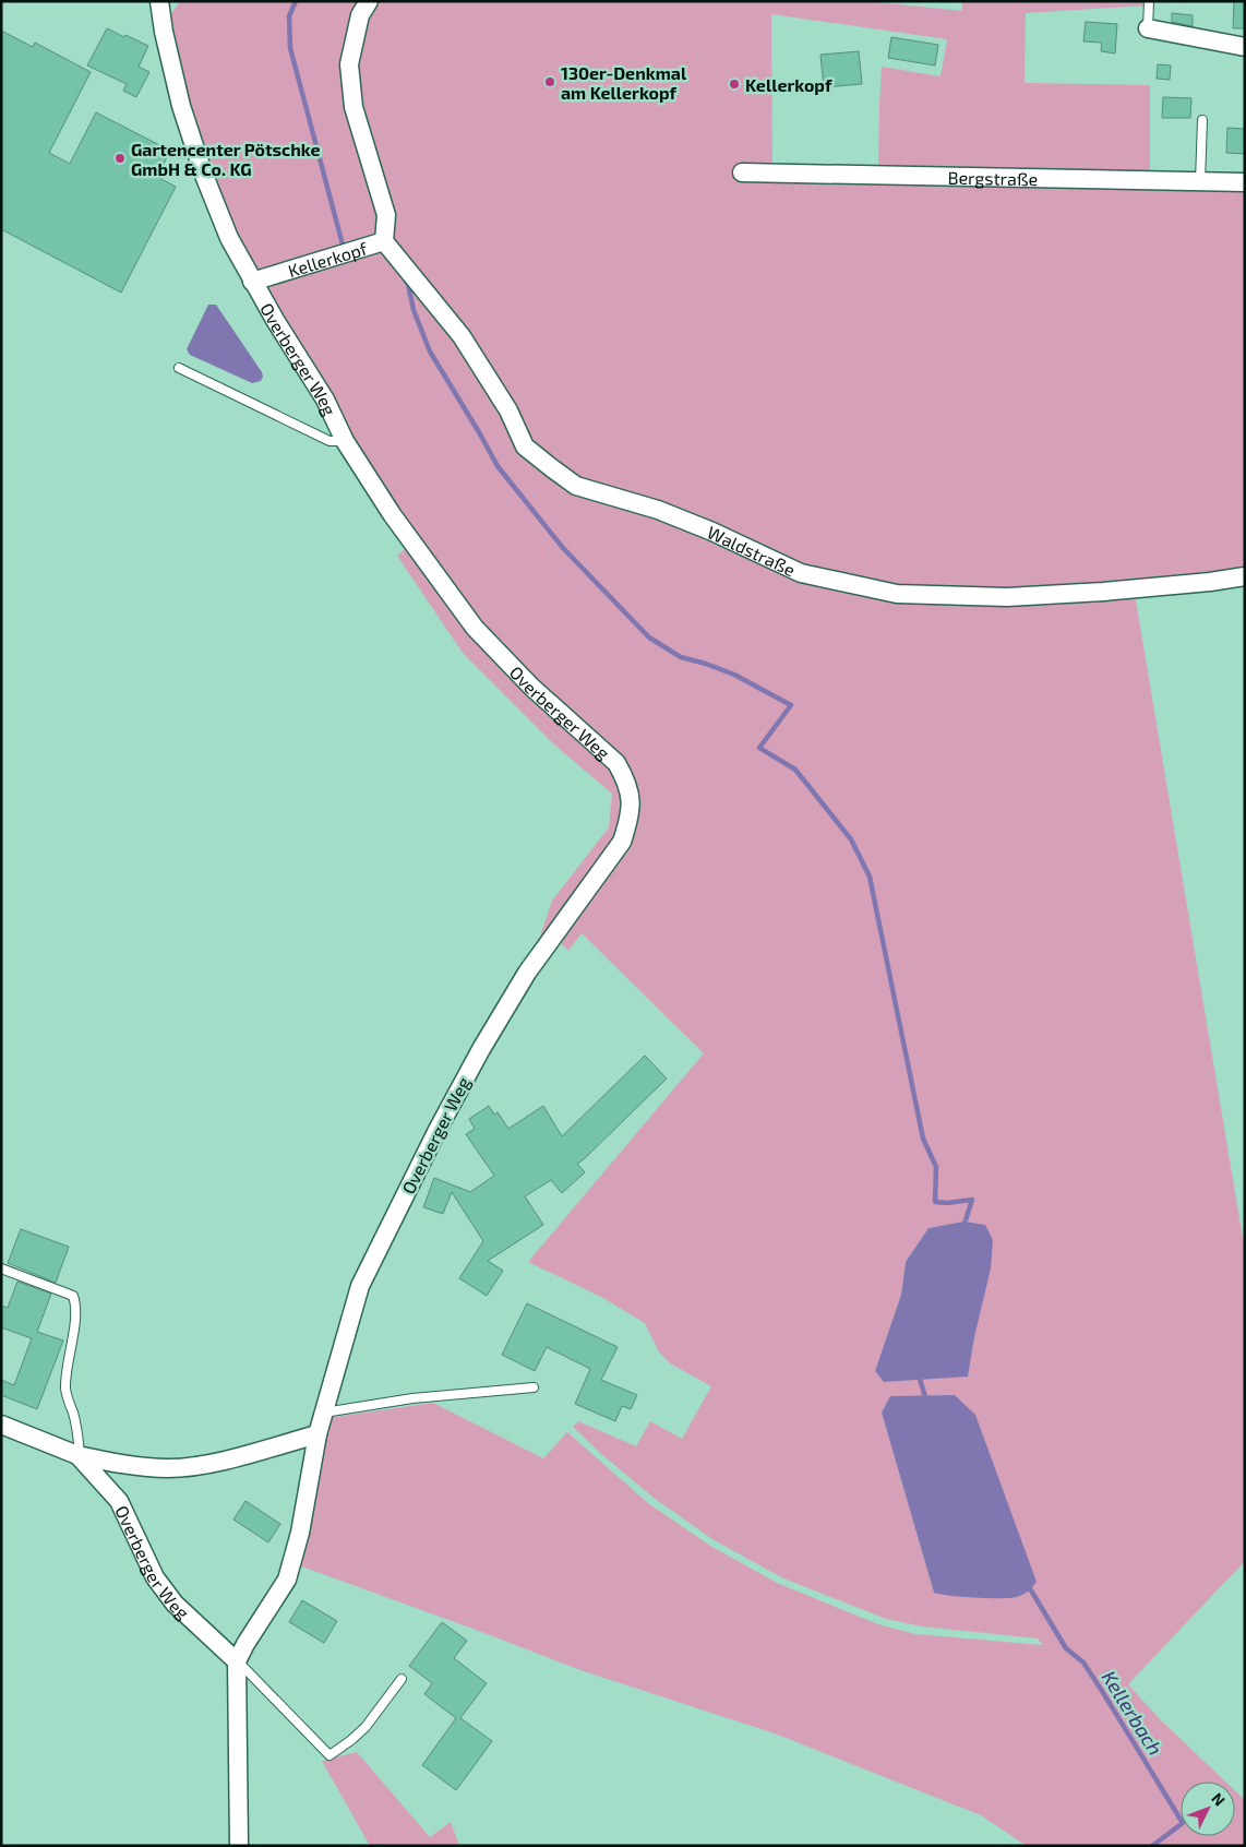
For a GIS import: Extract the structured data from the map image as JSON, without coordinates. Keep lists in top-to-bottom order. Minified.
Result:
{"streets":{"street":["Bergstraße","Kellerkopf","Overberger Weg","Waldstraße"]},"crossings":[["Kellerkopf","Overberger Weg"],["Kellerkopf","Waldstraße"]],"water":["Kellerbach"],"places":["130er-Denkmal am Kellerkopf","Kellerkopf","Gartencenter Pötschke GmbH & Co. KG"],"north":"top right"}
